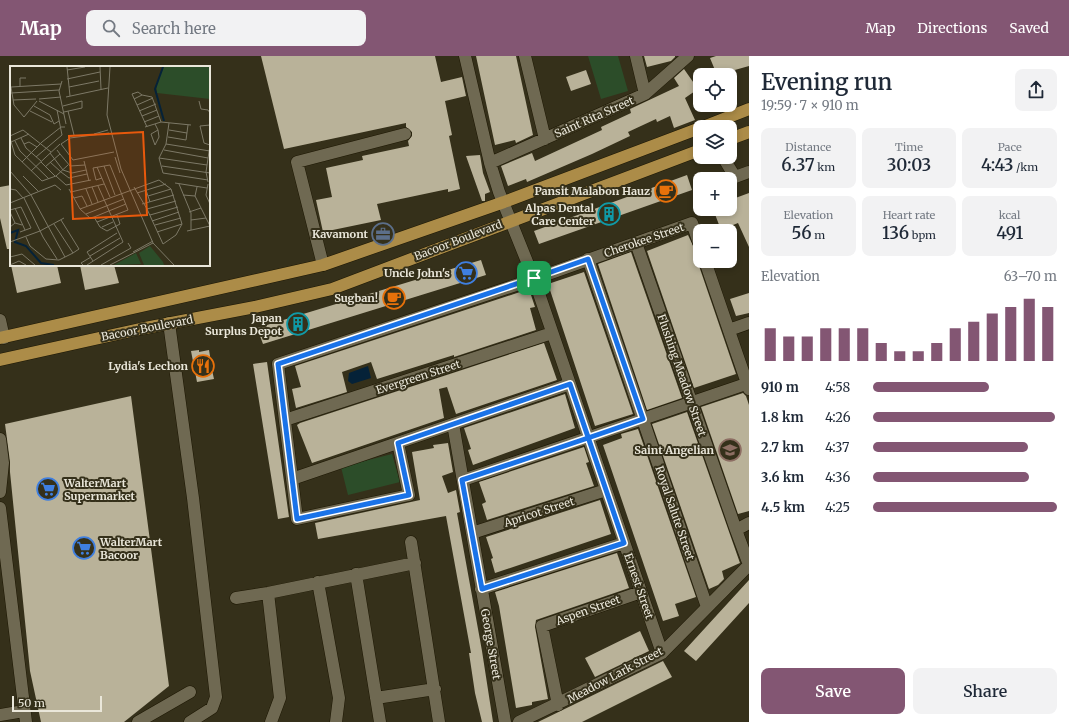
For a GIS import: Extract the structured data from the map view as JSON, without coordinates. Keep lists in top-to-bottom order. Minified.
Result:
{"streets":{"main road":["Bacoor Boulevard"],"street":["Saint Rita Street","Cherokee Street","Flushing Meadow Street","Evergreen Street","Apricot Street","Royal Salute Street","Ernest Street","Aspen Street","George Street","Meadow Lark Street"]},"crossings":[["Bacoor Boulevard","Ernest Street"],["Cherokee Street","Flushing Meadow Street"],["Cherokee Street","Evergreen Street"],["Cherokee Street","Royal Salute Street"],["Cherokee Street","Ernest Street"],["Flushing Meadow Street","Meadow Lark Street"],["Evergreen Street","Ernest Street"],["Apricot Street","Ernest Street"],["Apricot Street","George Street"],["Royal Salute Street","Meadow Lark Street"],["Ernest Street","Aspen Street"],["Ernest Street","Meadow Lark Street"],["Aspen Street","Meadow Lark Street"]],"places":{"cafe":["Pansit Malabon Hauz","Sugban!"],"building":["Alpas Dental Care Center","Japan Surplus Depot"],"office":["Kavamont"],"supermarket":["Uncle John's","WalterMart Supermarket","WalterMart Bacoor"],"restaurant":["Lydia's Lechon"],"school or university":["Saint Angelian"]},"scale_bar":"50 m","page":{"header":"Map","search":"Search here","nav":["Map","Directions","Saved"],"heading":["Evening run","19:59 · 7 × 910 m"],"map_buttons":["+","−"],"stats":[["Distance","6.37 km"],["Time","30:03"],["Pace","4:43 /km"],["Elevation","56 m"],["Heart rate","136 bpm"],["kcal","491"]],"chart":["Elevation","63–70 m"],"list":[{"name":"910 m","note":"4:58"},{"name":"1.8 km","note":"4:26"},{"name":"2.7 km","note":"4:37"},{"name":"3.6 km","note":"4:36"},{"name":"4.5 km","note":"4:25"}],"buttons":["Save","Share"],"scale":"50 m"}}
